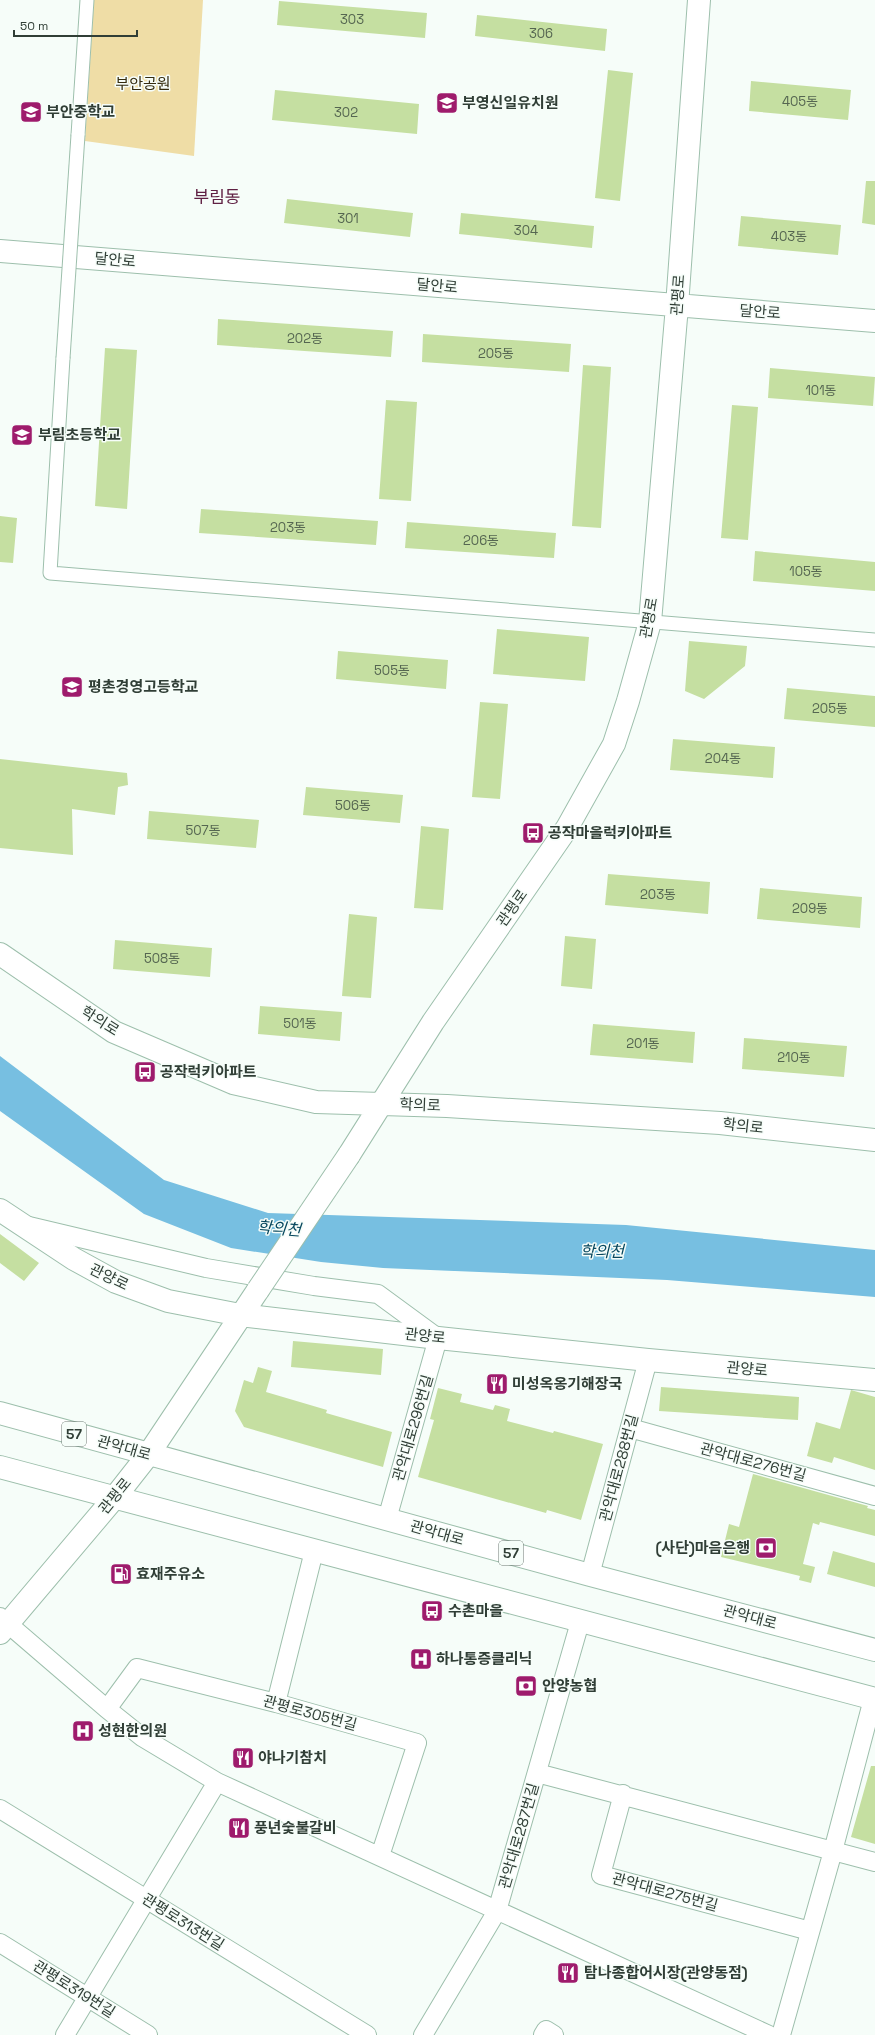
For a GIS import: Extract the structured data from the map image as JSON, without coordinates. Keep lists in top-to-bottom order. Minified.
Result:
{"streets":{"street":["달안로","관평로","학의로","관양로","관악대로296번길","57","관악대로","관악대로276번길","관악대로288번길","관평로305번길","관악대로287번길","관악대로275번길","관평로313번길","관평로319번길"]},"crossings":[["달안로","관평로"],["관평로","학의로"],["관평로","관양로"],["관평로","관악대로"],["관양로","관악대로296번길"],["관양로","관악대로288번길"],["관악대로296번길","관악대로"],["관악대로","관악대로288번길"],["관악대로276번길","관악대로288번길"]],"districts":["부림동"],"water":["학의천"],"parks":["부안공원"],"places":{"school or university":["부영신일유치원","부안중학교","부림초등학교","평촌경영고등학교"],"bus stop":["공작마을럭키아파트","공작럭키아파트","수촌마을"],"restaurant":["미성옥옹기해장국","야나기참치","풍년숯불갈비","탐나종합어시장(관양동점)"],"bank":["(사단)마음은행","안양농협"],"fuel station":["효재주유소"],"hospital":["하나통증클리닉","성현한의원"]},"house_numbers":["303","306","405동","302","301","304","403동","202동","205동","101동","203동","206동","105동","505동","205동","204동","506동","507동","203동","209동","508동","501동","201동","210동"],"scale_bar":"50 m"}
